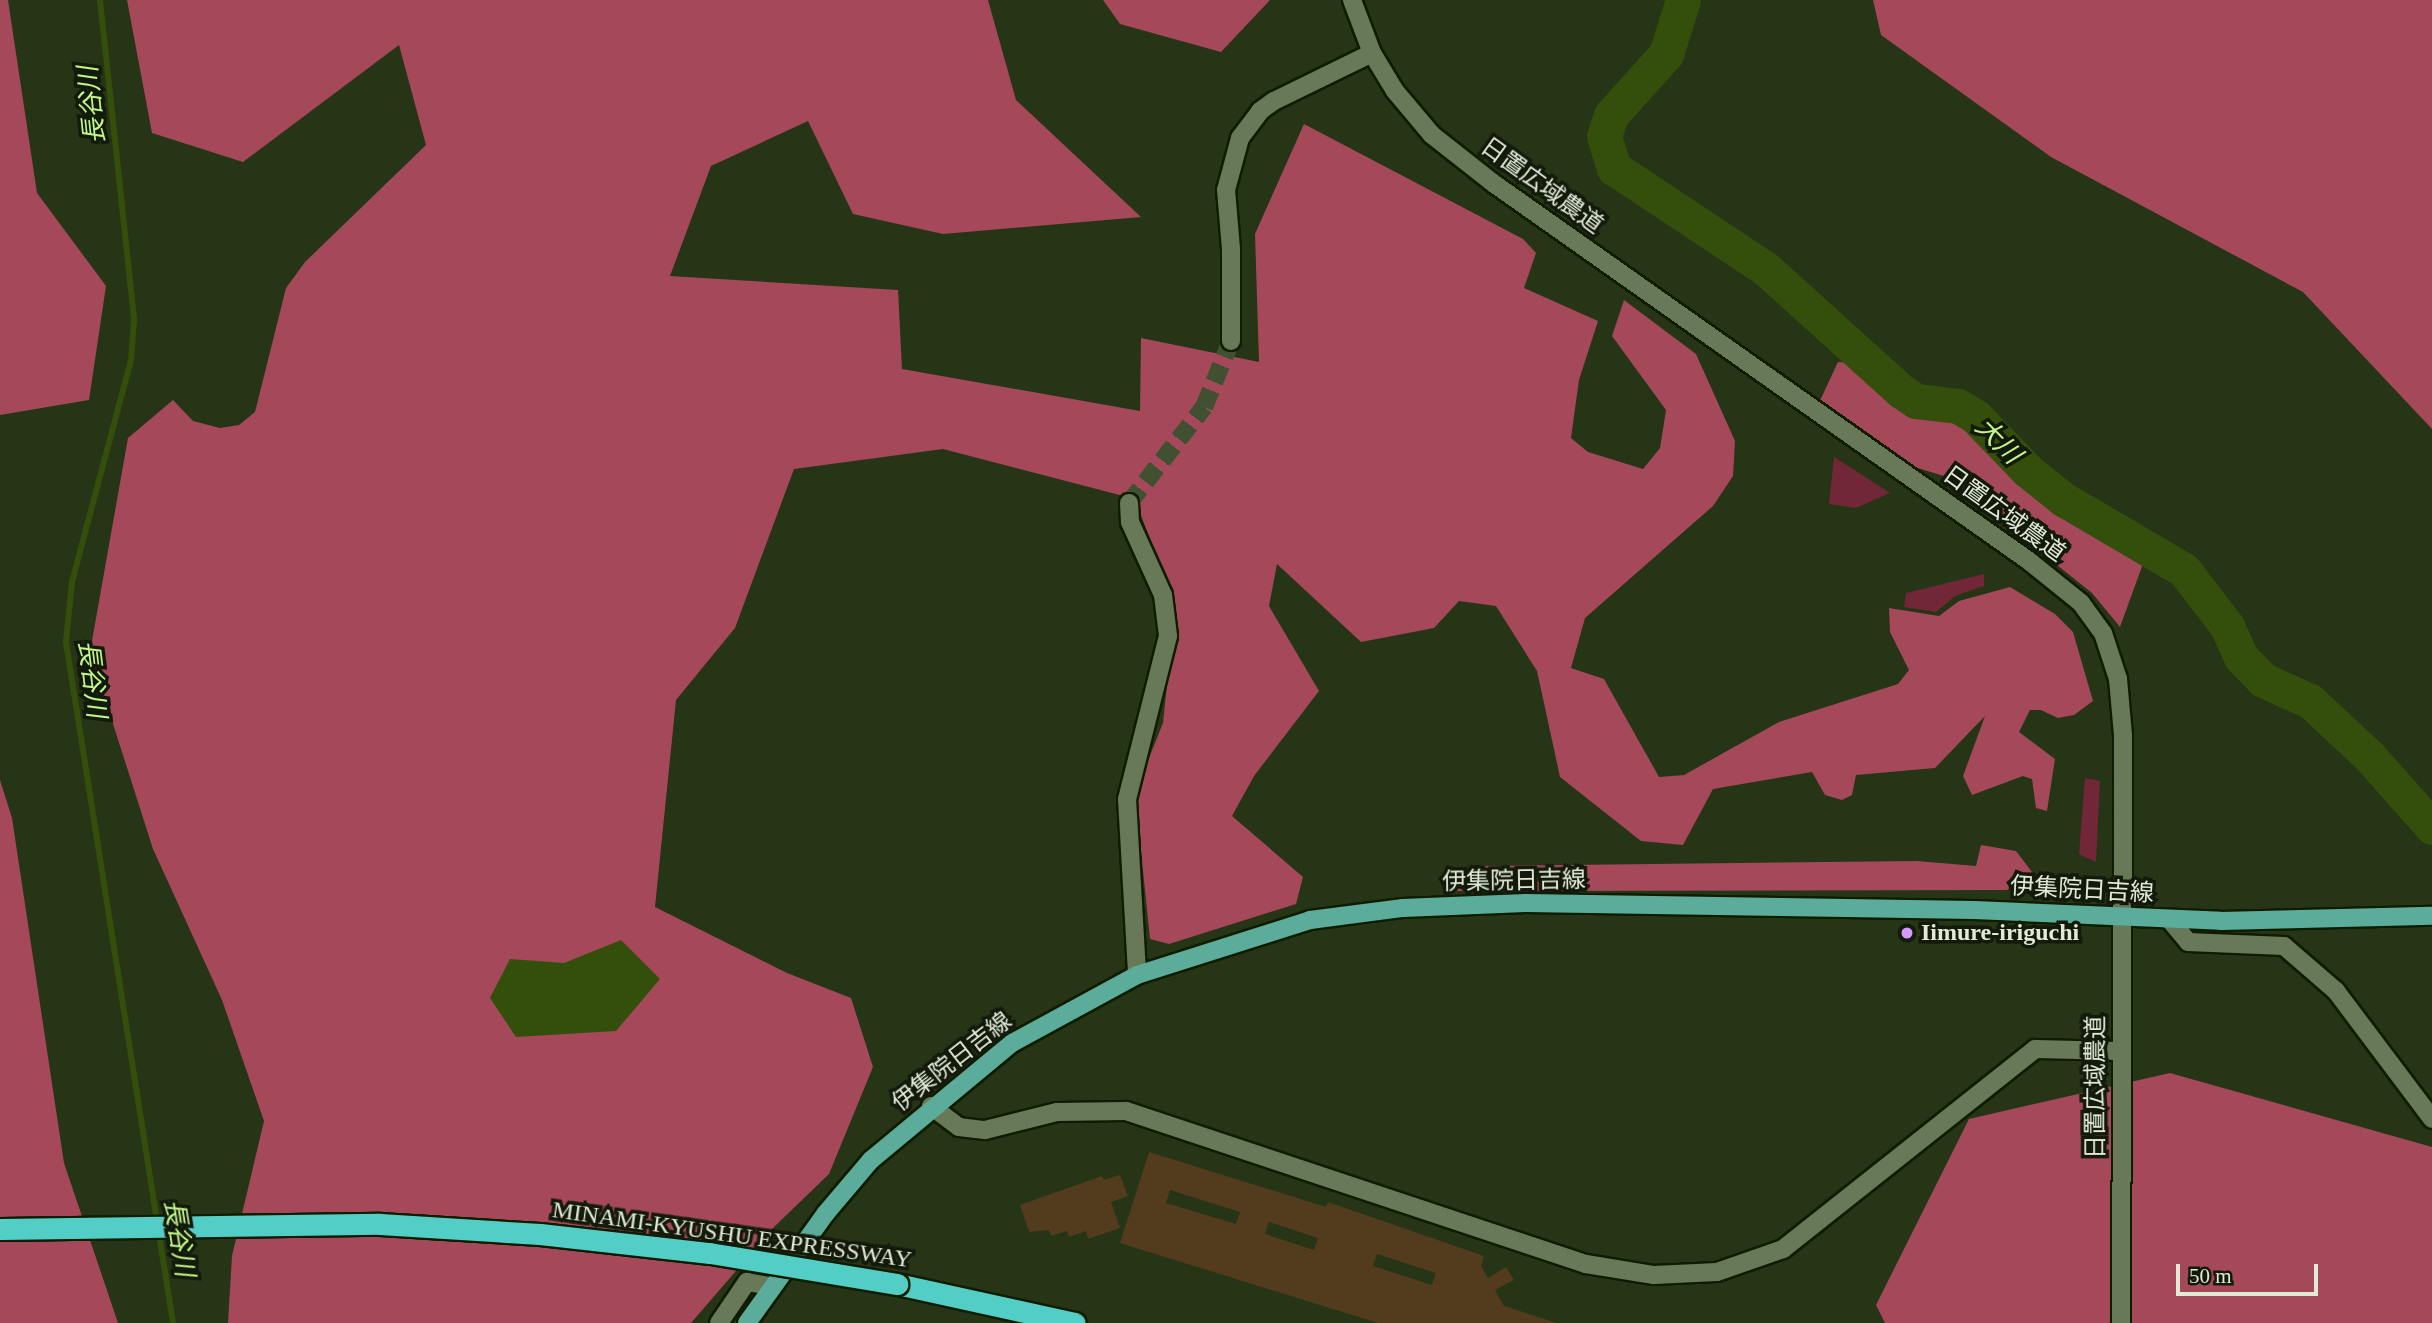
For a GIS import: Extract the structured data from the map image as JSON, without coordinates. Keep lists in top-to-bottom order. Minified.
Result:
{"streets":{"highway":["MINAMI-KYUSHU EXPRESSWAY"],"main road":["伊集院日吉線"],"street":["日置広域農道"]},"crossings":[["日置広域農道","伊集院日吉線"]],"water":["長谷川","大川"],"places":["Iimure-iriguchi"],"scale_bar":"50 m"}
